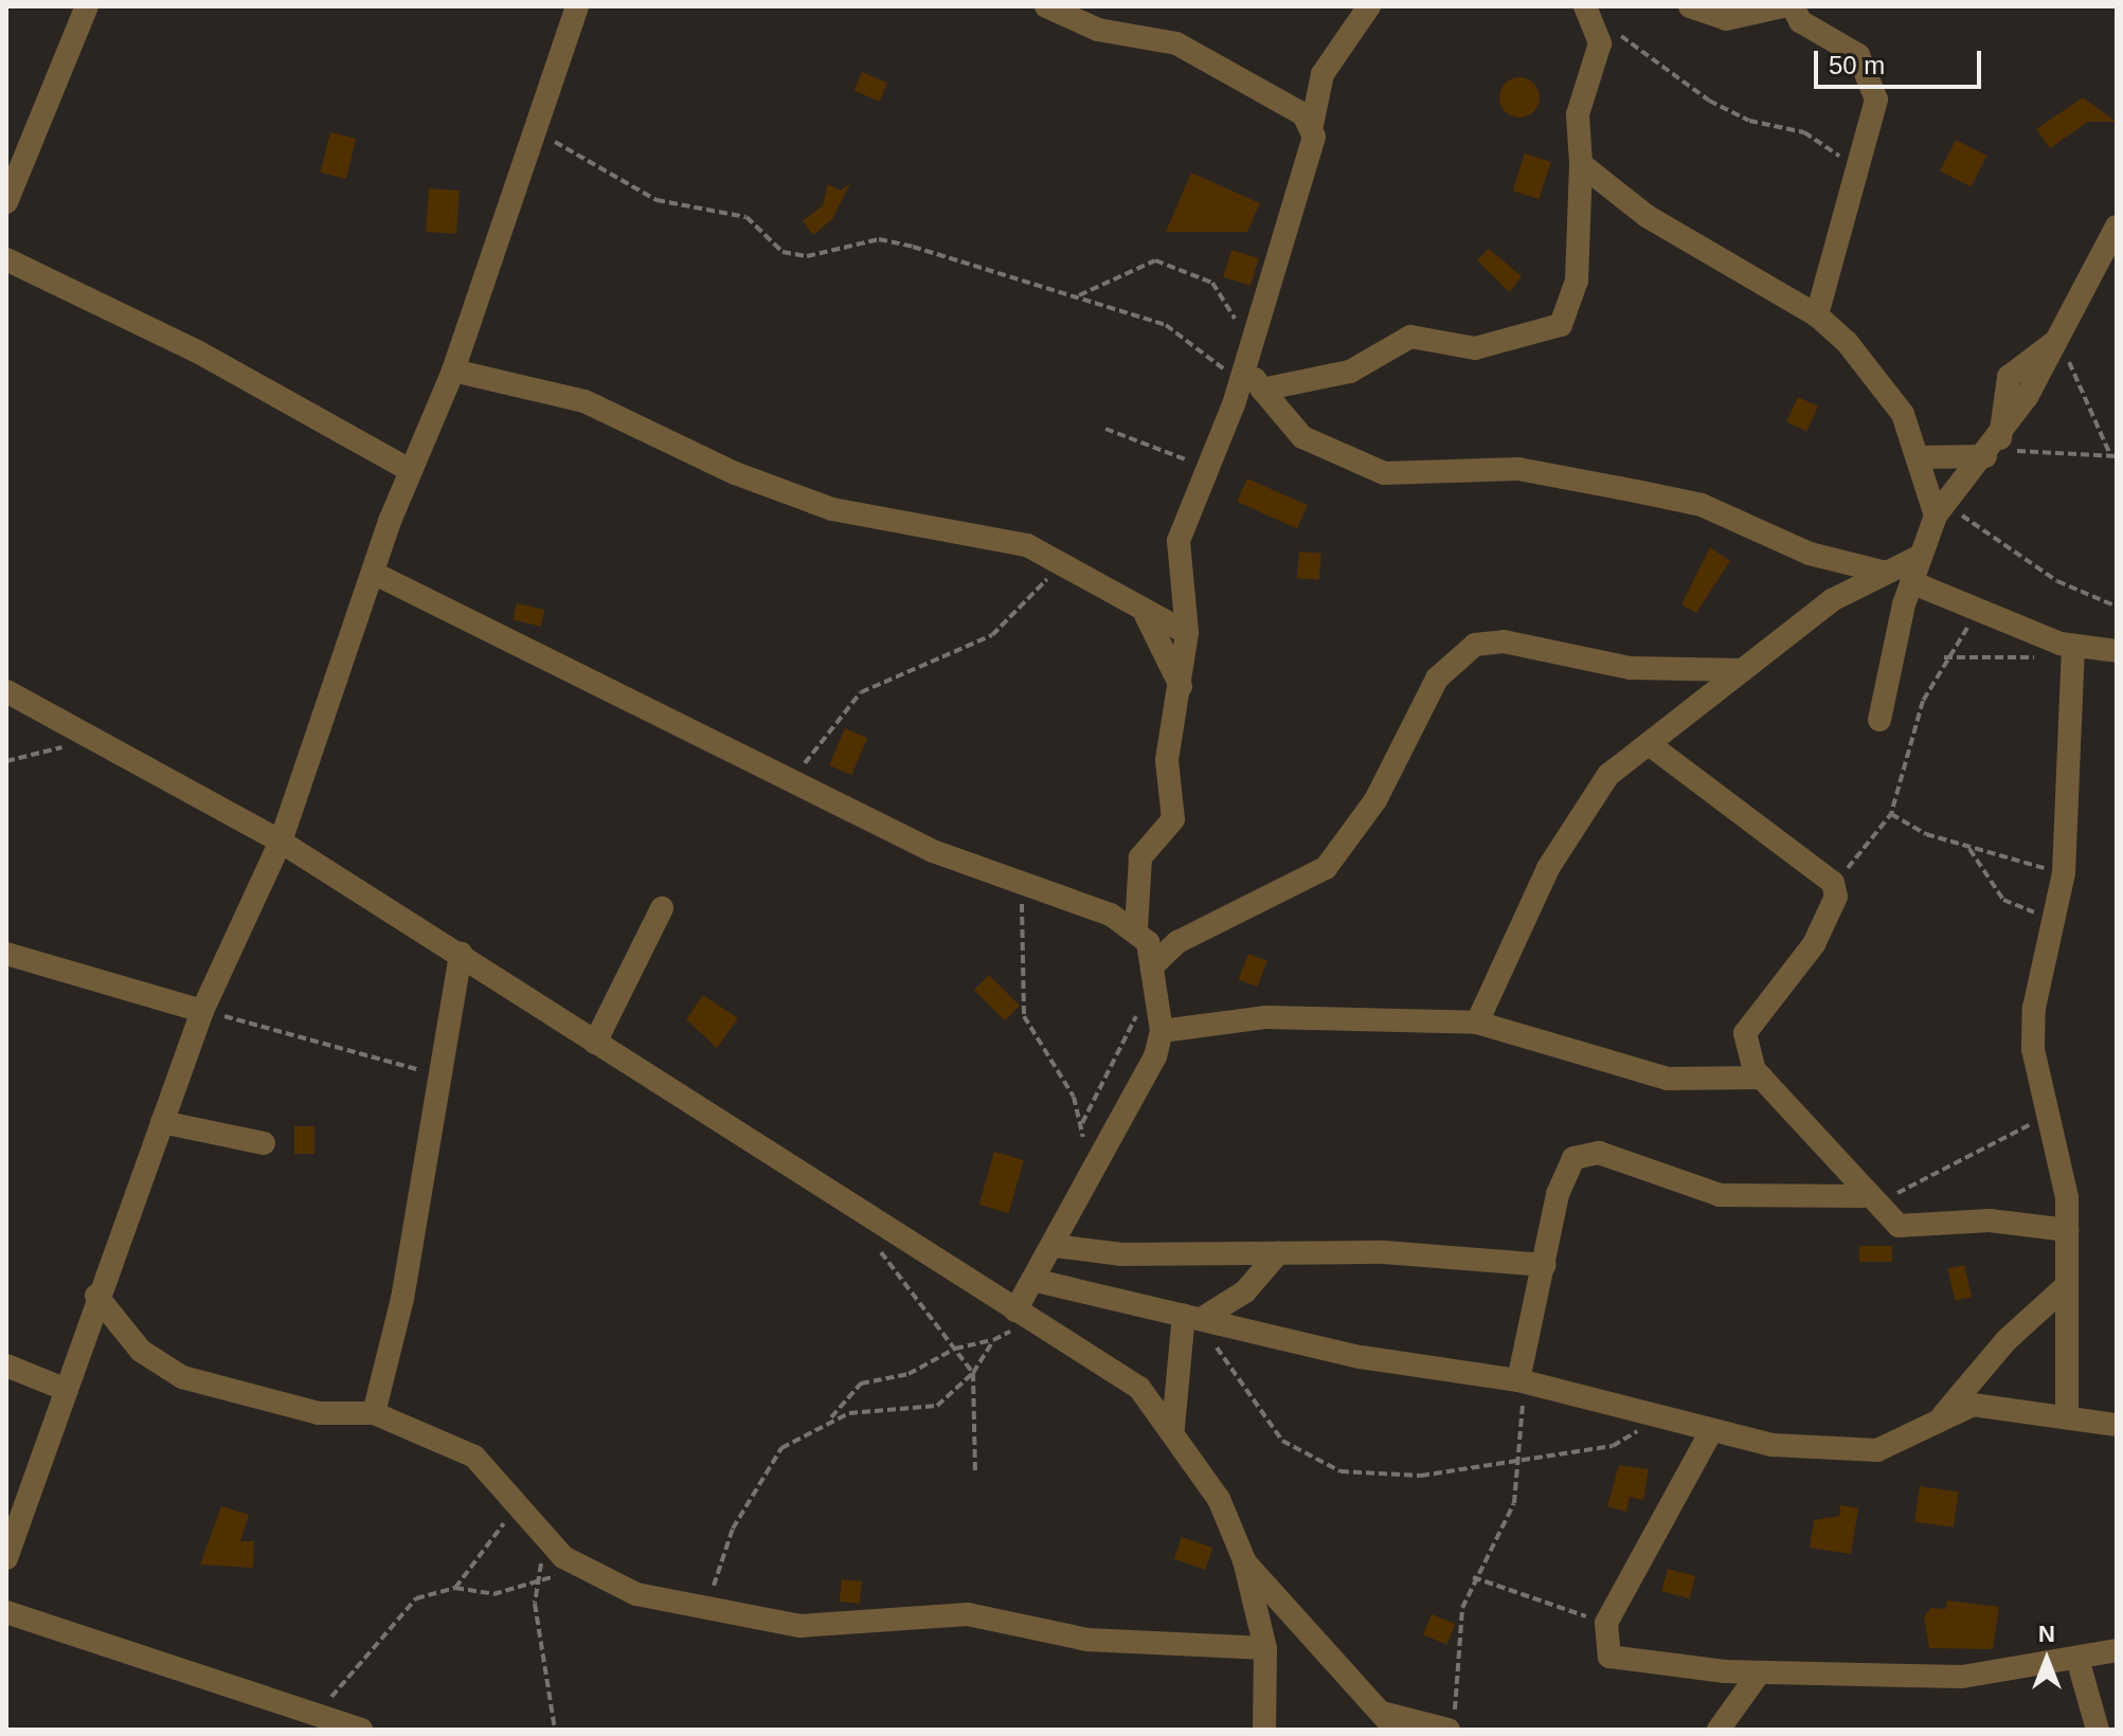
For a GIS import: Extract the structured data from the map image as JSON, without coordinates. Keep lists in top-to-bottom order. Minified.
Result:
{"scale_bar":"50 m","north":"top"}
